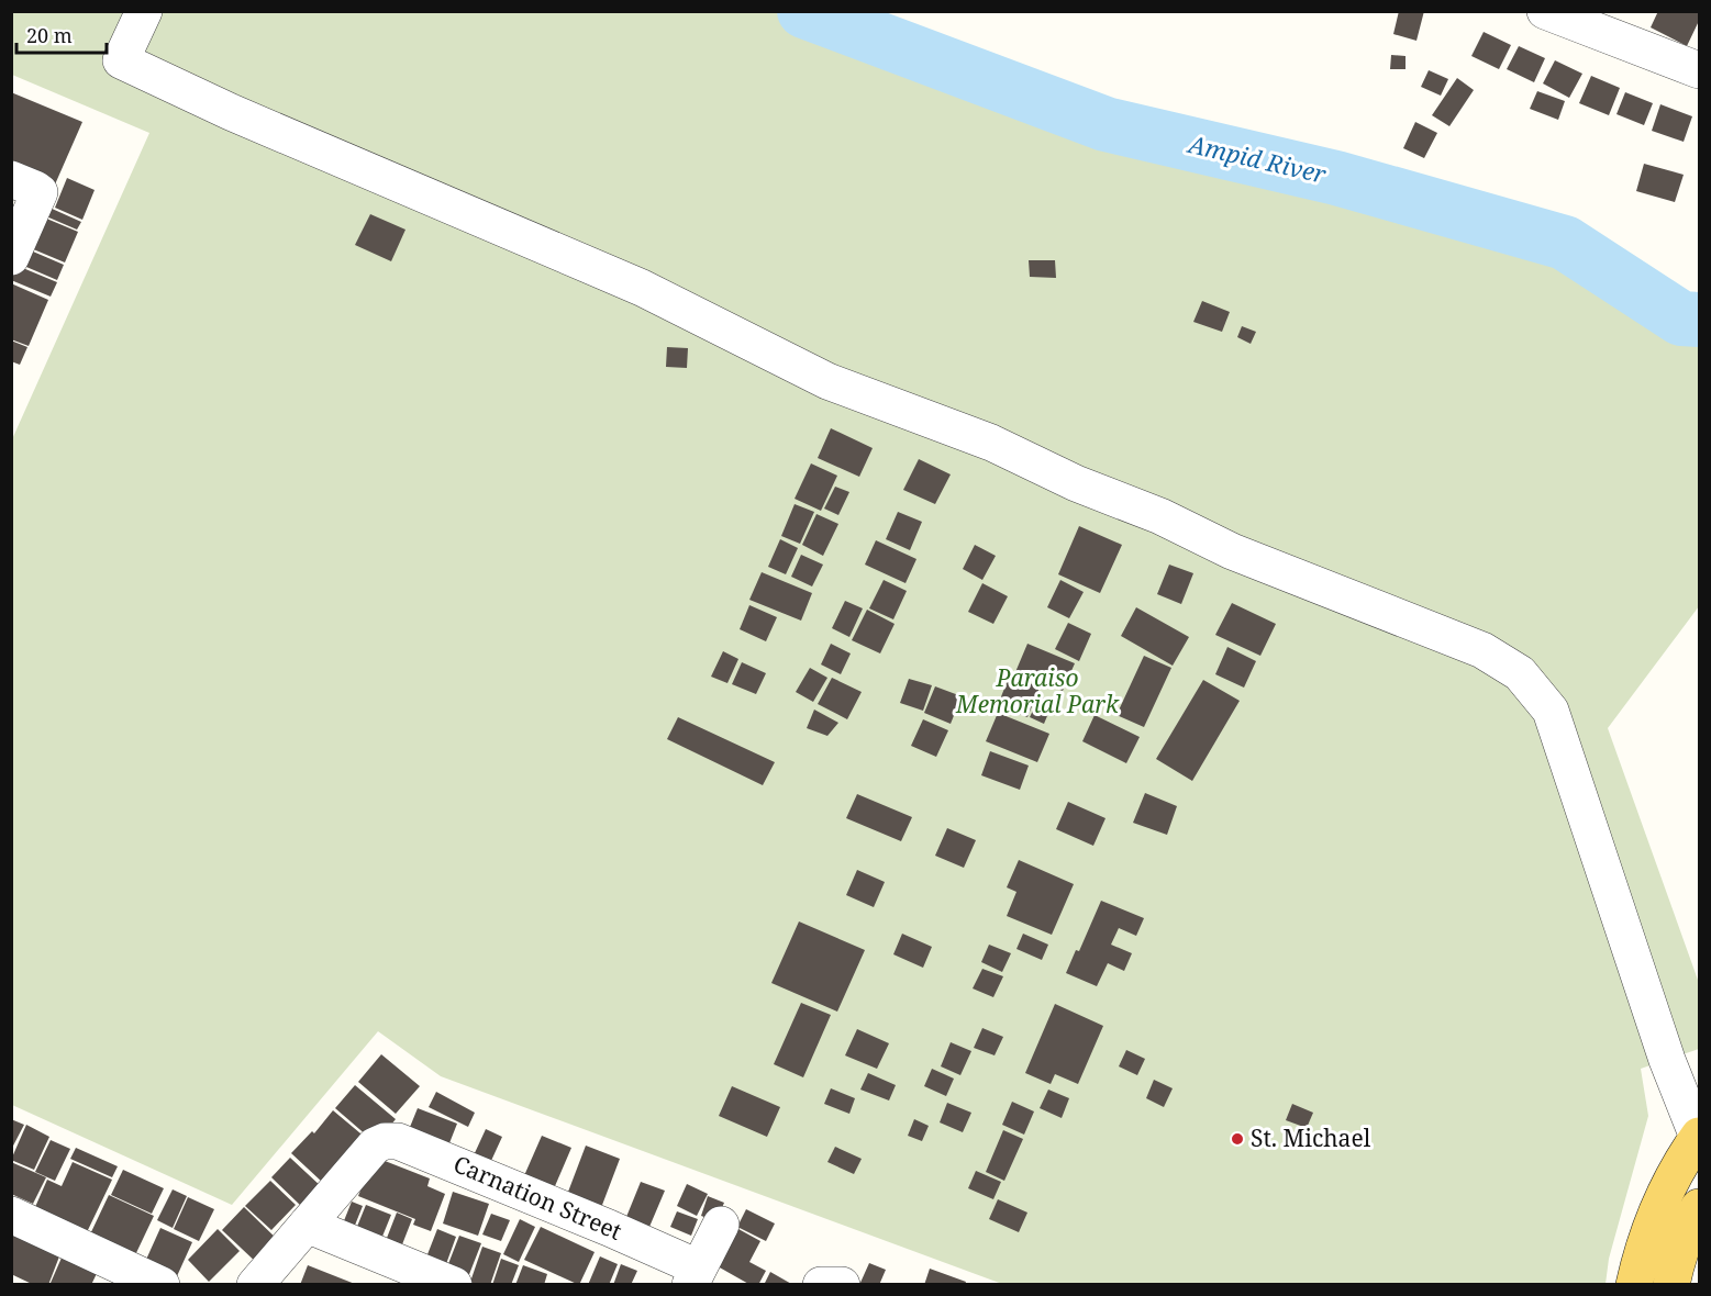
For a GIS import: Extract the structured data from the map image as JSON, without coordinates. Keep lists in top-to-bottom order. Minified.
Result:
{"streets":{"street":["Carnation Street"]},"water":["Ampid River"],"parks":["Paraiso Memorial Park"],"places":["St. Michael"],"scale_bar":"20 m"}
